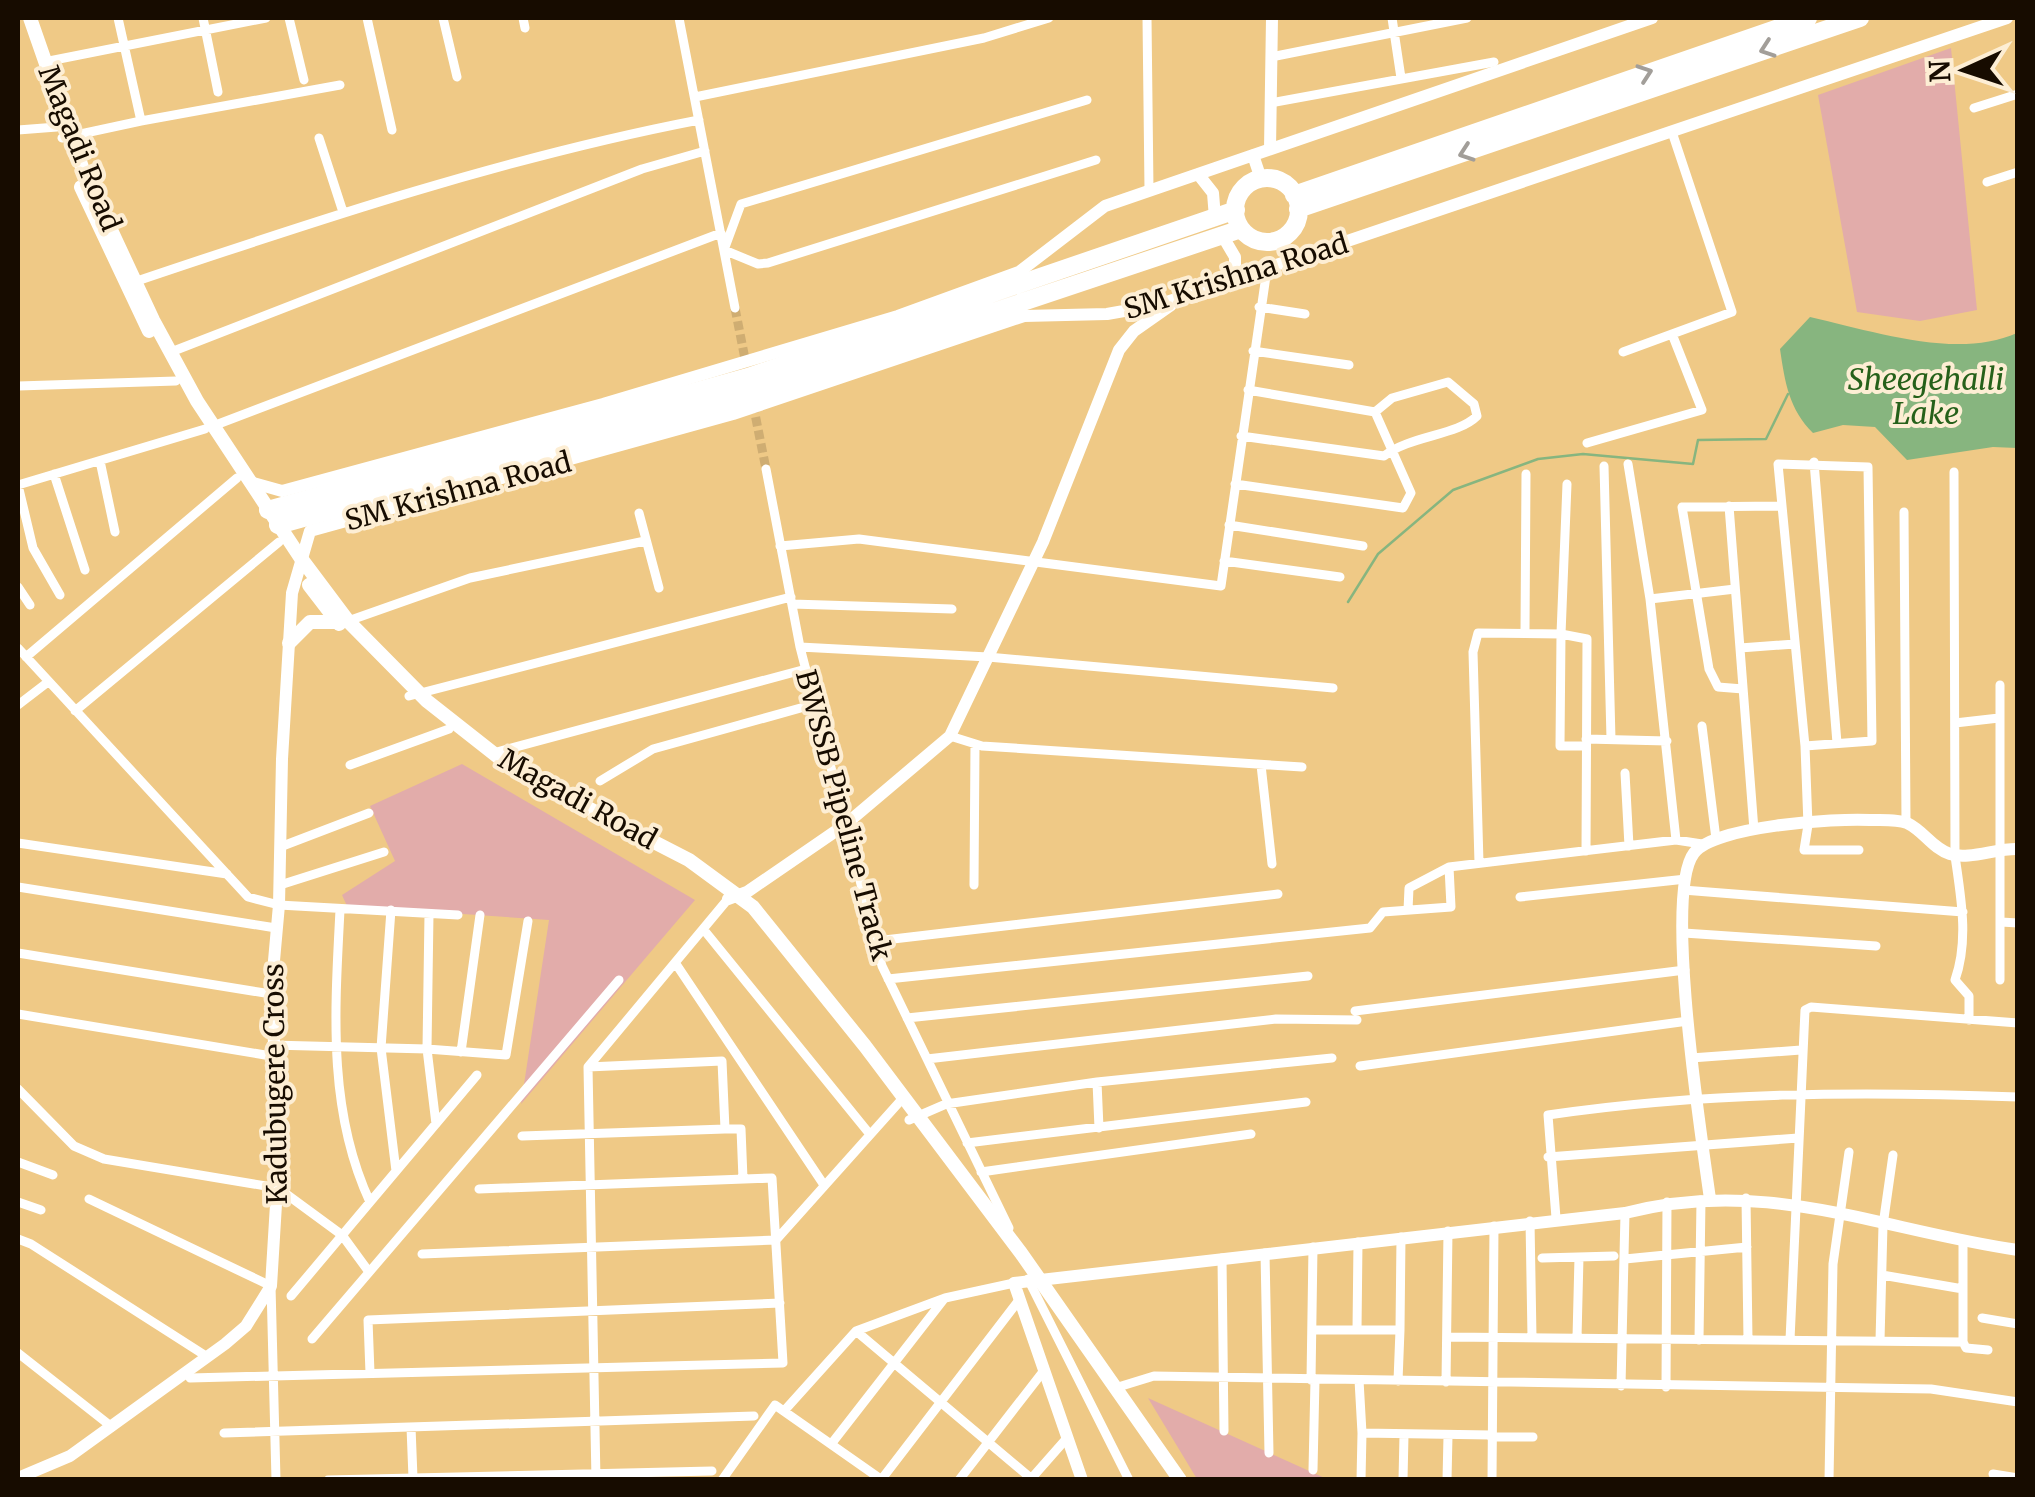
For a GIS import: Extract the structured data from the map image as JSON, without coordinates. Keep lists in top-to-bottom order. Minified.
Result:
{"streets":{"highway":["SM Krishna Road"],"main road":["Magadi Road"],"street":["BWSSB Pipeline Track","Kadubugere Cross"]},"crossings":[["Magadi Road","SM Krishna Road"],["Magadi Road","BWSSB Pipeline Track"],["Magadi Road","Kadubugere Cross"],["SM Krishna Road","Kadubugere Cross"]],"water":["Sheegehalli Lake"],"north":"left"}
